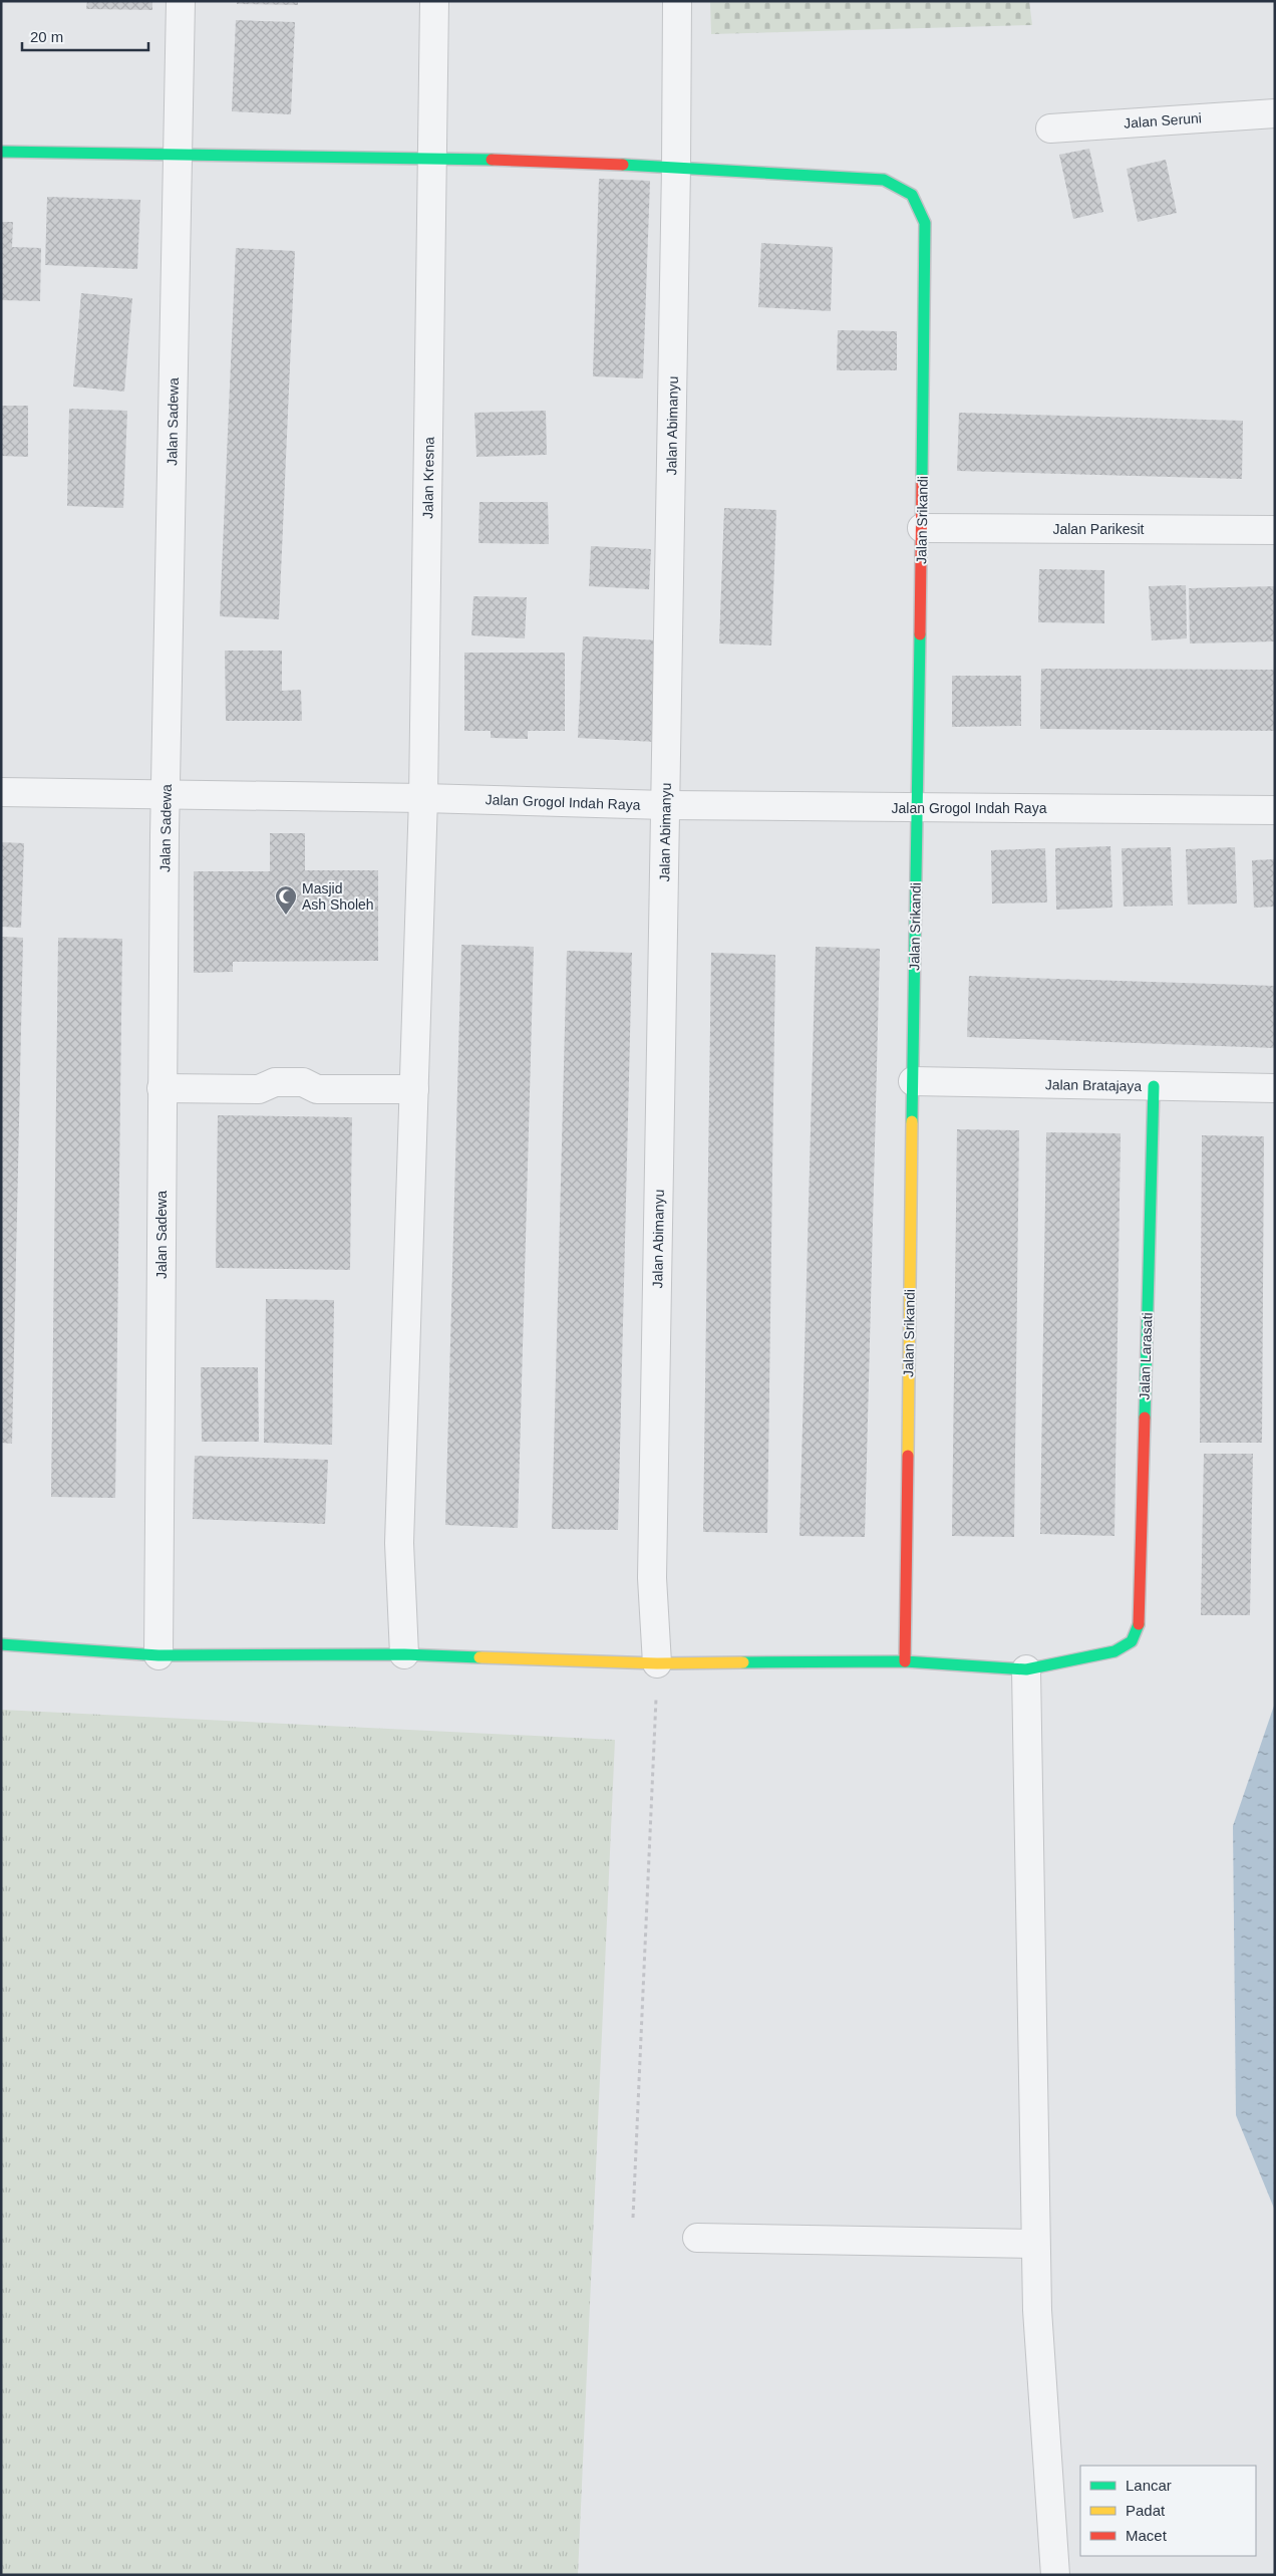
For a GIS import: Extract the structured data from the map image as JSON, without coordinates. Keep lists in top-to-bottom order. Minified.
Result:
{"streets":{"street":["Jalan Seruni","Jalan Sadewa","Jalan Abimanyu","Jalan Kresna","Jalan Srikandi","Jalan Parikesit","Jalan Grogol Indah Raya","Jalan Bratajaya","Jalan Larasati"]},"crossings":[["Jalan Sadewa","Jalan Grogol Indah Raya"],["Jalan Abimanyu","Jalan Srikandi"],["Jalan Abimanyu","Jalan Grogol Indah Raya"],["Jalan Kresna","Jalan Grogol Indah Raya"],["Jalan Srikandi","Jalan Parikesit"],["Jalan Srikandi","Jalan Grogol Indah Raya"],["Jalan Srikandi","Jalan Bratajaya"],["Jalan Bratajaya","Jalan Larasati"]],"places":{"mosque":["Masjid Ash Sholeh"]},"legend":["Lancar","Padat","Macet"],"scale_bar":"20 m"}
